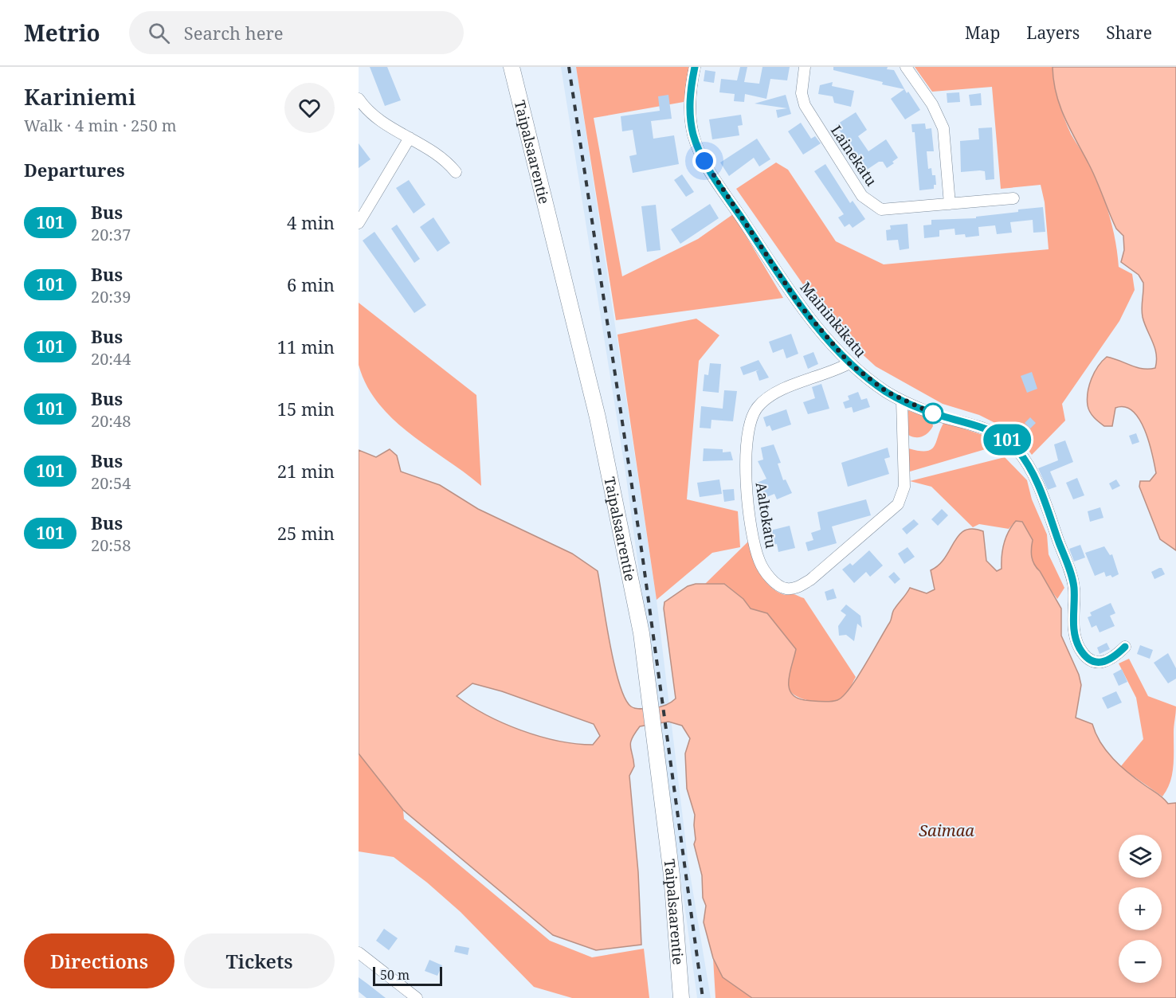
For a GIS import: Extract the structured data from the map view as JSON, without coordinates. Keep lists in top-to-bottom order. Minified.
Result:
{"streets":{"main road":["Taipalsaarentie"],"street":["Lainekatu","Maininkikatu","Aaltokatu"]},"crossings":[["Maininkikatu","Aaltokatu"]],"water":["Saimaa"],"lines":["bus line 101"],"scale_bar":"50 m","page":{"header":"Metrio","search":"Search here","nav":["Map","Layers","Share"],"heading":[["Kariniemi","Walk · 4 min · 250 m"],"Departures"],"on_map":"101","list":[{"mark":"101","name":"Bus","note":"20:37","value":"4 min"},{"mark":"101","name":"Bus","note":"20:39","value":"6 min"},{"mark":"101","name":"Bus","note":"20:44","value":"11 min"},{"mark":"101","name":"Bus","note":"20:48","value":"15 min"},{"mark":"101","name":"Bus","note":"20:54","value":"21 min"},{"mark":"101","name":"Bus","note":"20:58","value":"25 min"}],"map_buttons":["+","−"],"buttons":["Directions","Tickets"],"scale":"50 m"}}
